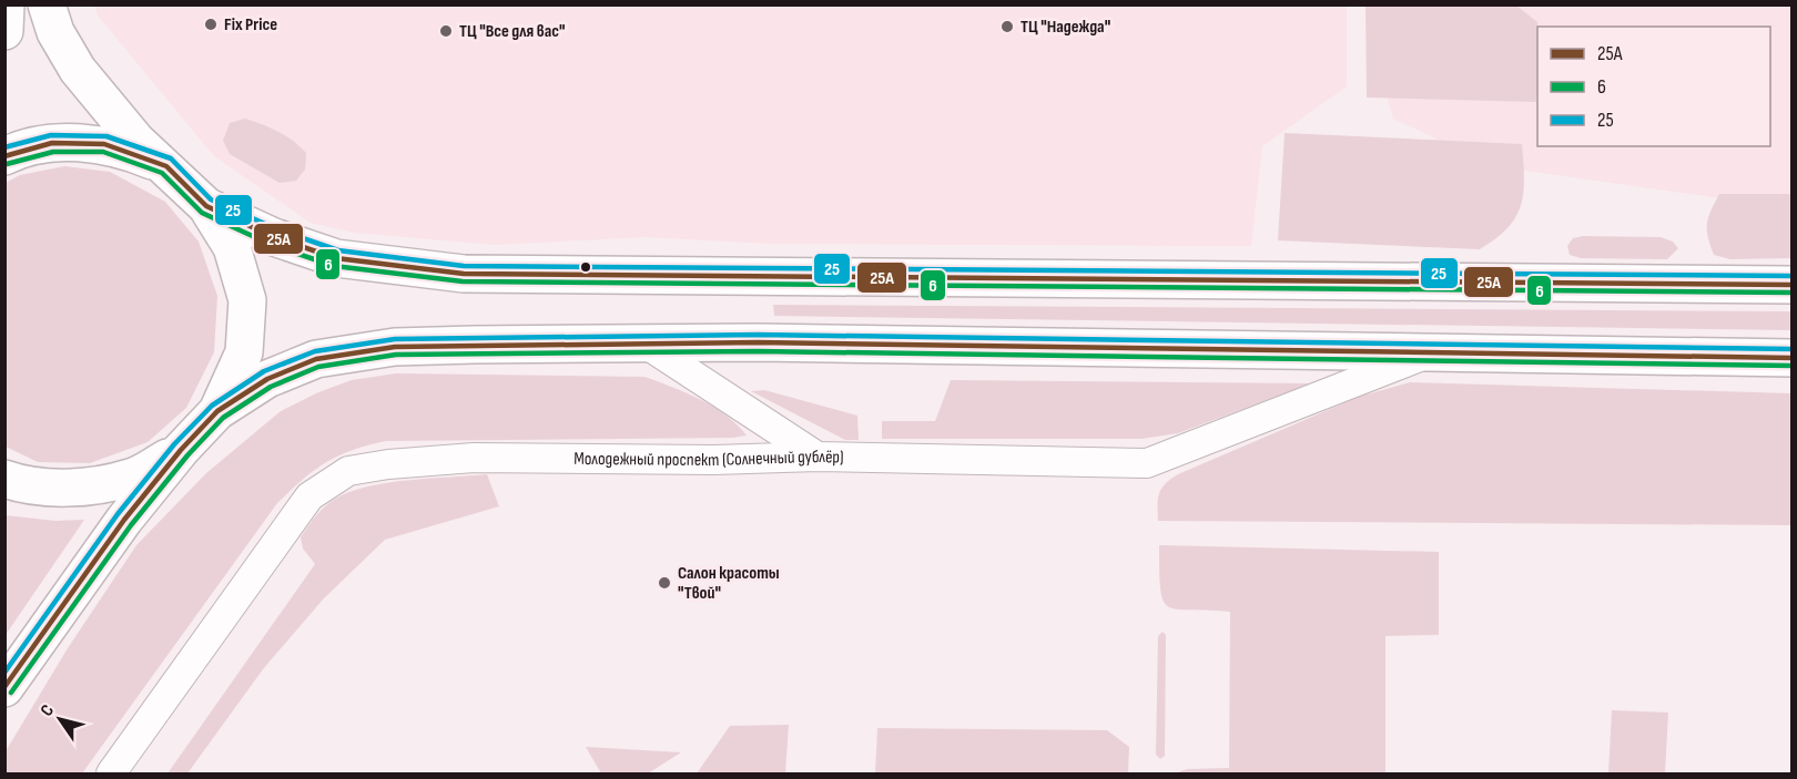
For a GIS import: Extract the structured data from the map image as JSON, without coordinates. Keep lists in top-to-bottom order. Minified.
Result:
{"streets":{"street":["Молодежный проспект (Солнечный дублёр)"]},"places":["Fix Price","ТЦ \"Надежда\"","ТЦ \"Все для вас\"","Салон красоты \"Твой\""],"lines":["transit line 25","transit line 25А","transit line 6"],"legend":["25А","6","25"],"north":"top left"}
